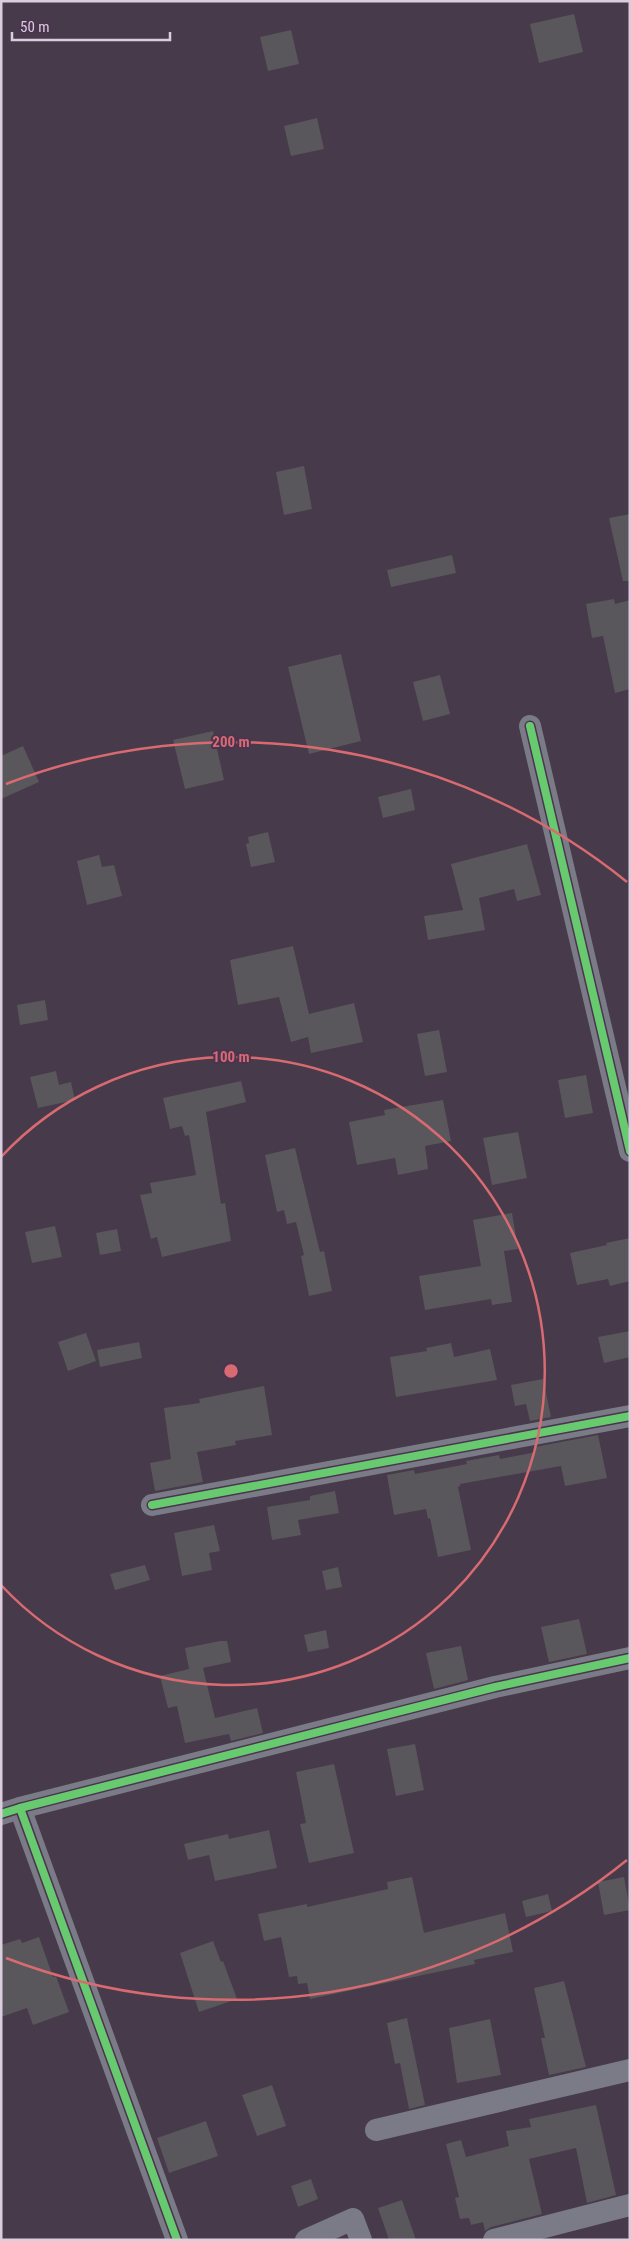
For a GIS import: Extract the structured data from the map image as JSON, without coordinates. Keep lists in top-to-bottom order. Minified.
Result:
{"scale_bar":"50 m","rings":["200 m","100 m"]}
